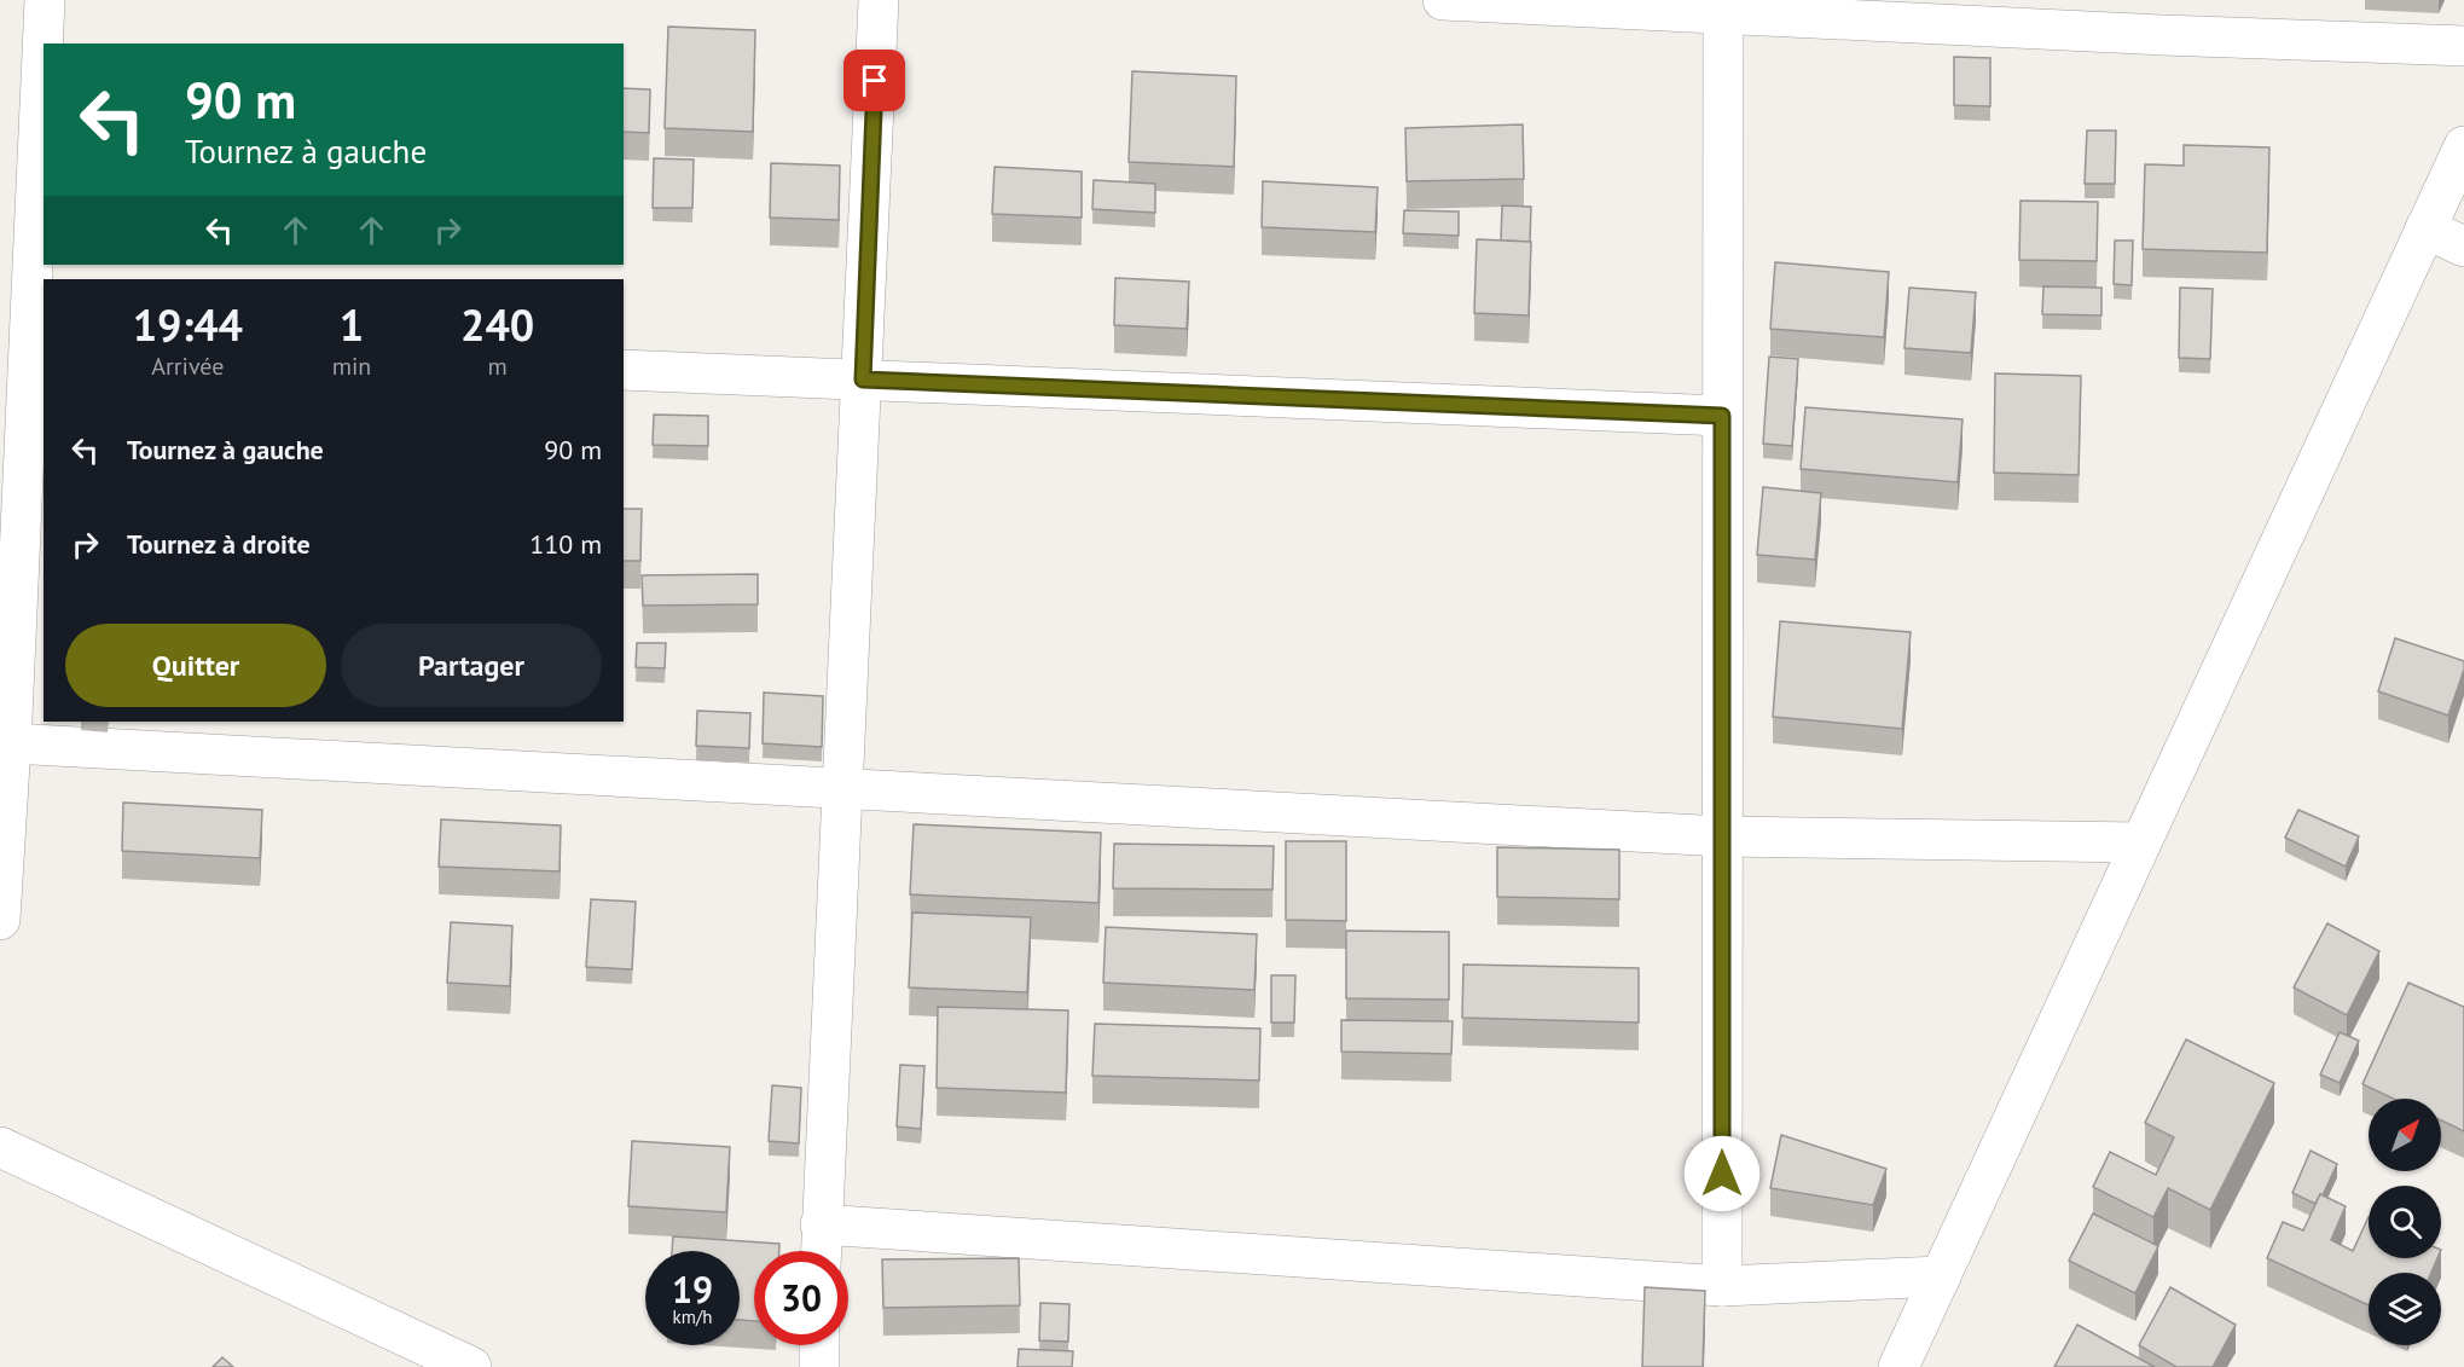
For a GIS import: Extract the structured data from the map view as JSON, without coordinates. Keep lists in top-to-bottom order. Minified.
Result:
{"north":"top right","page":{"turn":["90 m","Tournez à gauche"],"eta":["19:44","Arrivée","1","min","240","m"],"list":[{"name":"Tournez à gauche","value":"90 m"},{"name":"Tournez à droite","value":"110 m"}],"buttons":["Quitter","Partager"],"speed":"19 km/h","limit":"30"}}
